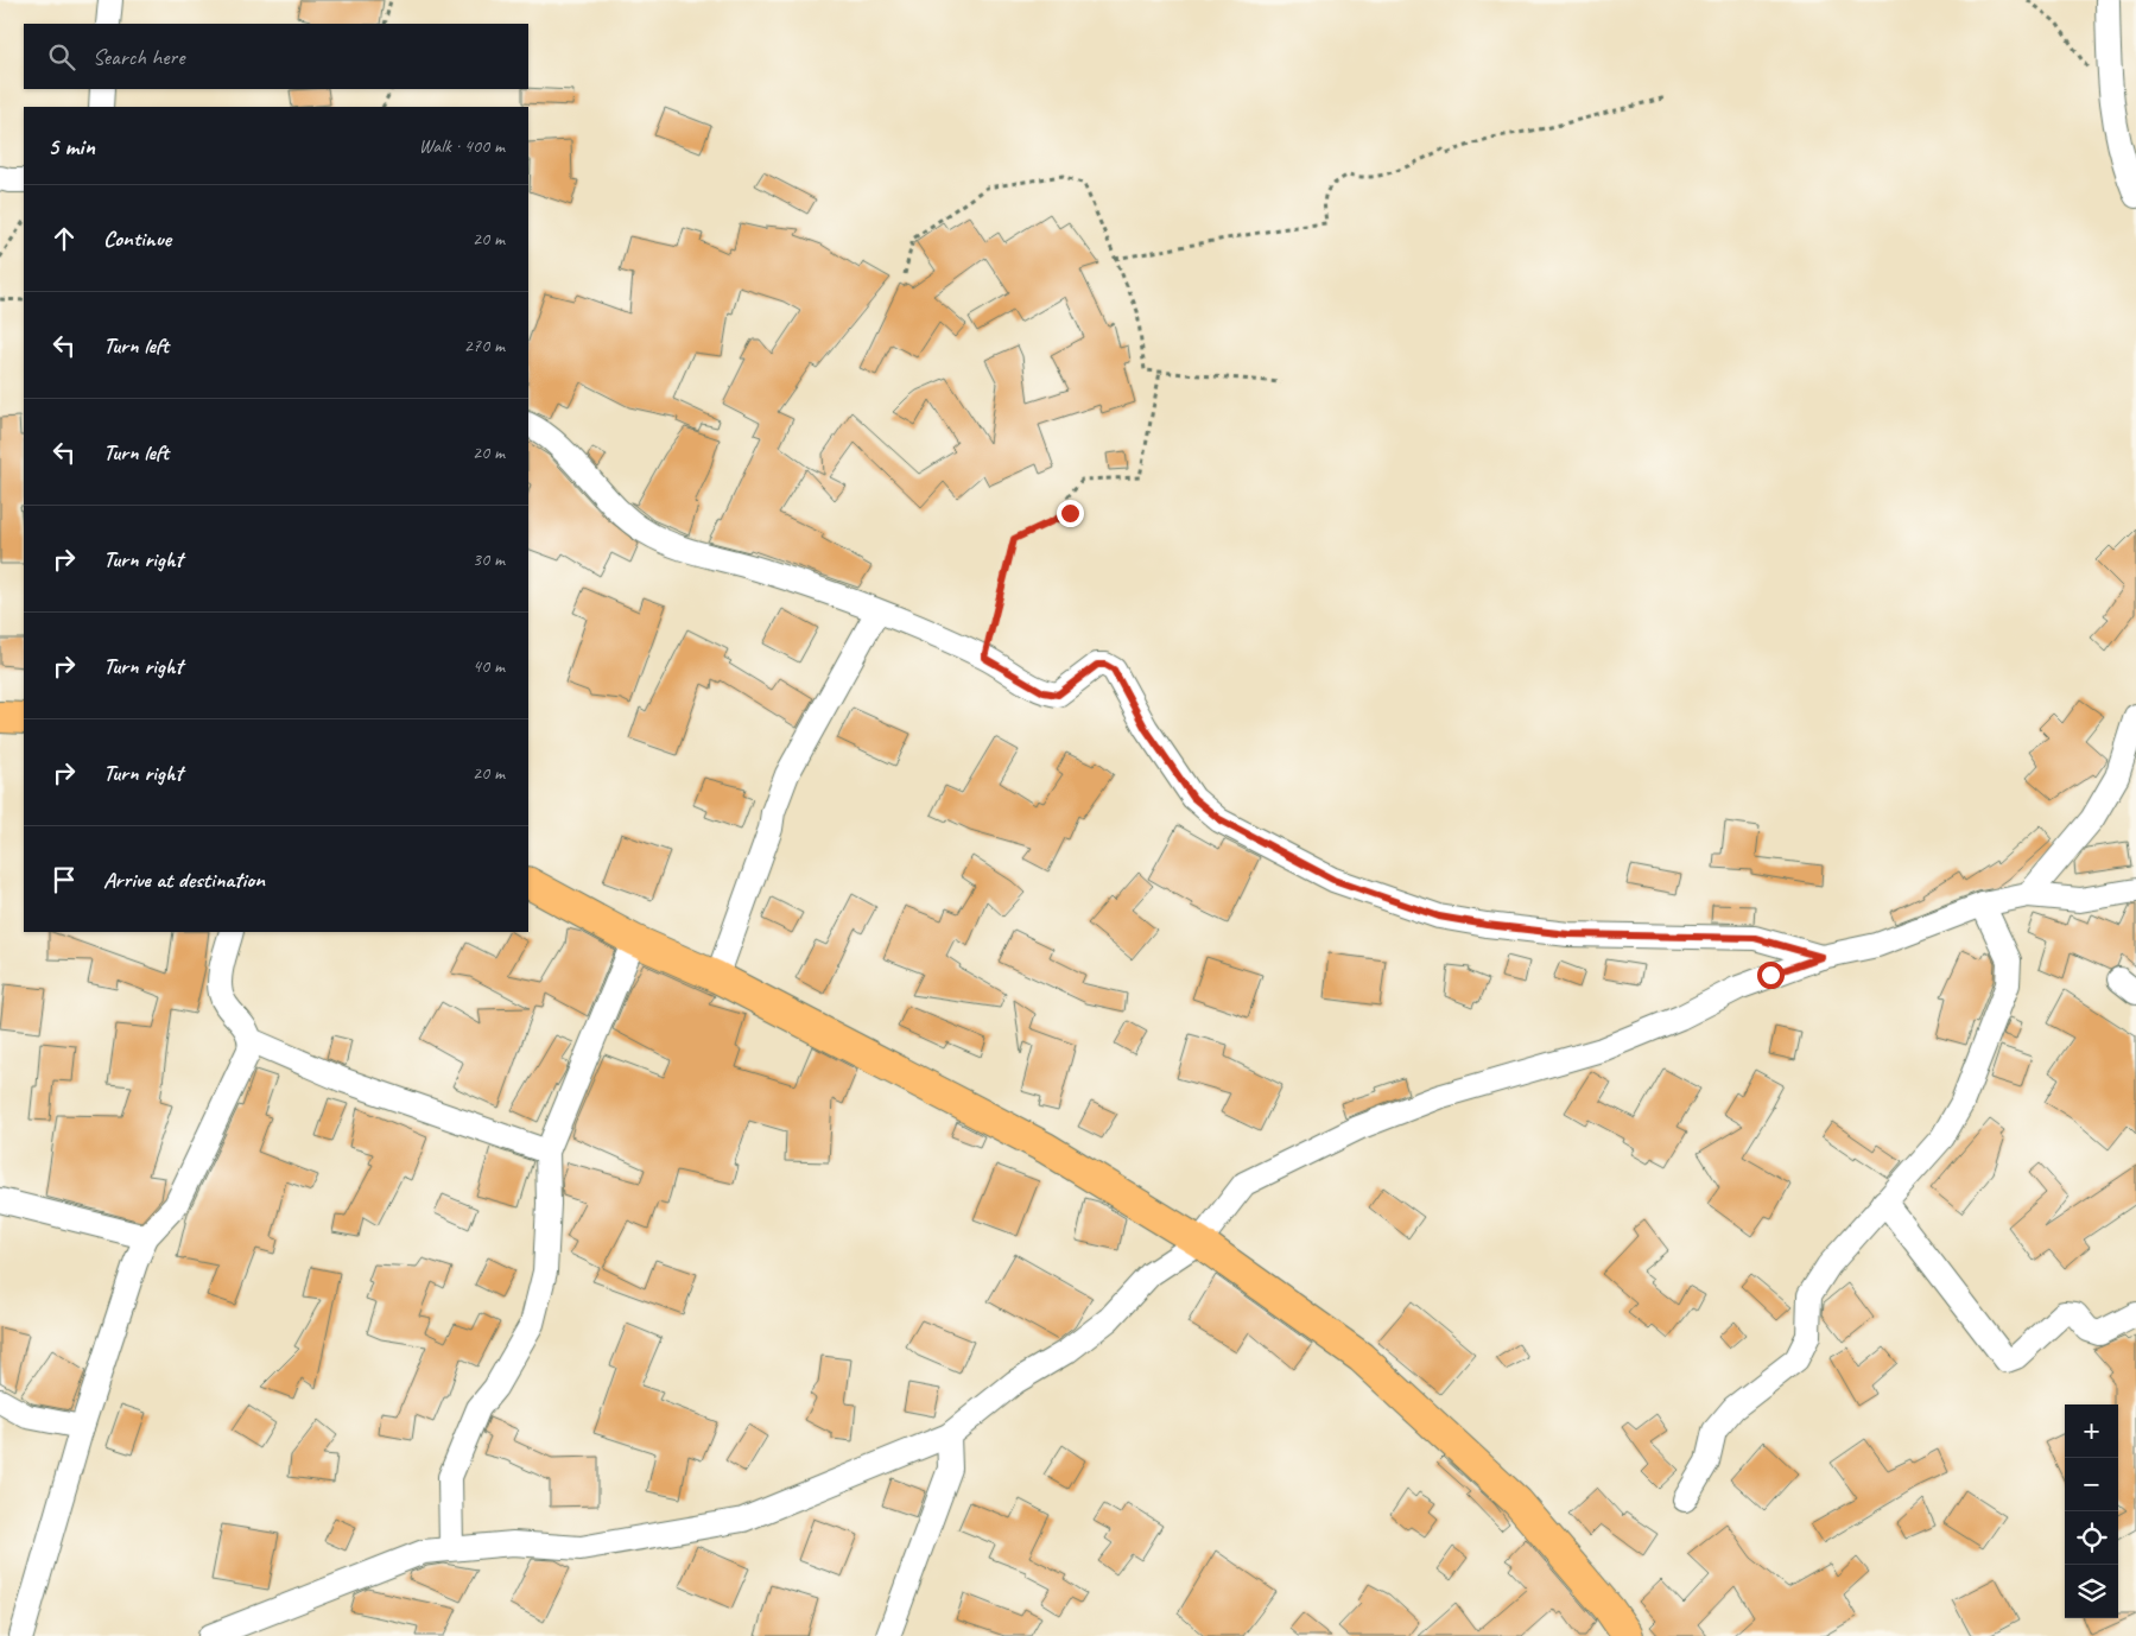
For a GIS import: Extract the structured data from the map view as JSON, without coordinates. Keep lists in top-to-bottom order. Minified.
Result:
{"page":{"search":"Search here","heading":["5 min","Walk · 400 m"],"list":[["Continue","20 m"],["Turn left","270 m"],["Turn left","20 m"],["Turn right","30 m"],["Turn right","40 m"],["Turn right","20 m"],"Arrive at destination"],"map_buttons":["+","−"]}}
